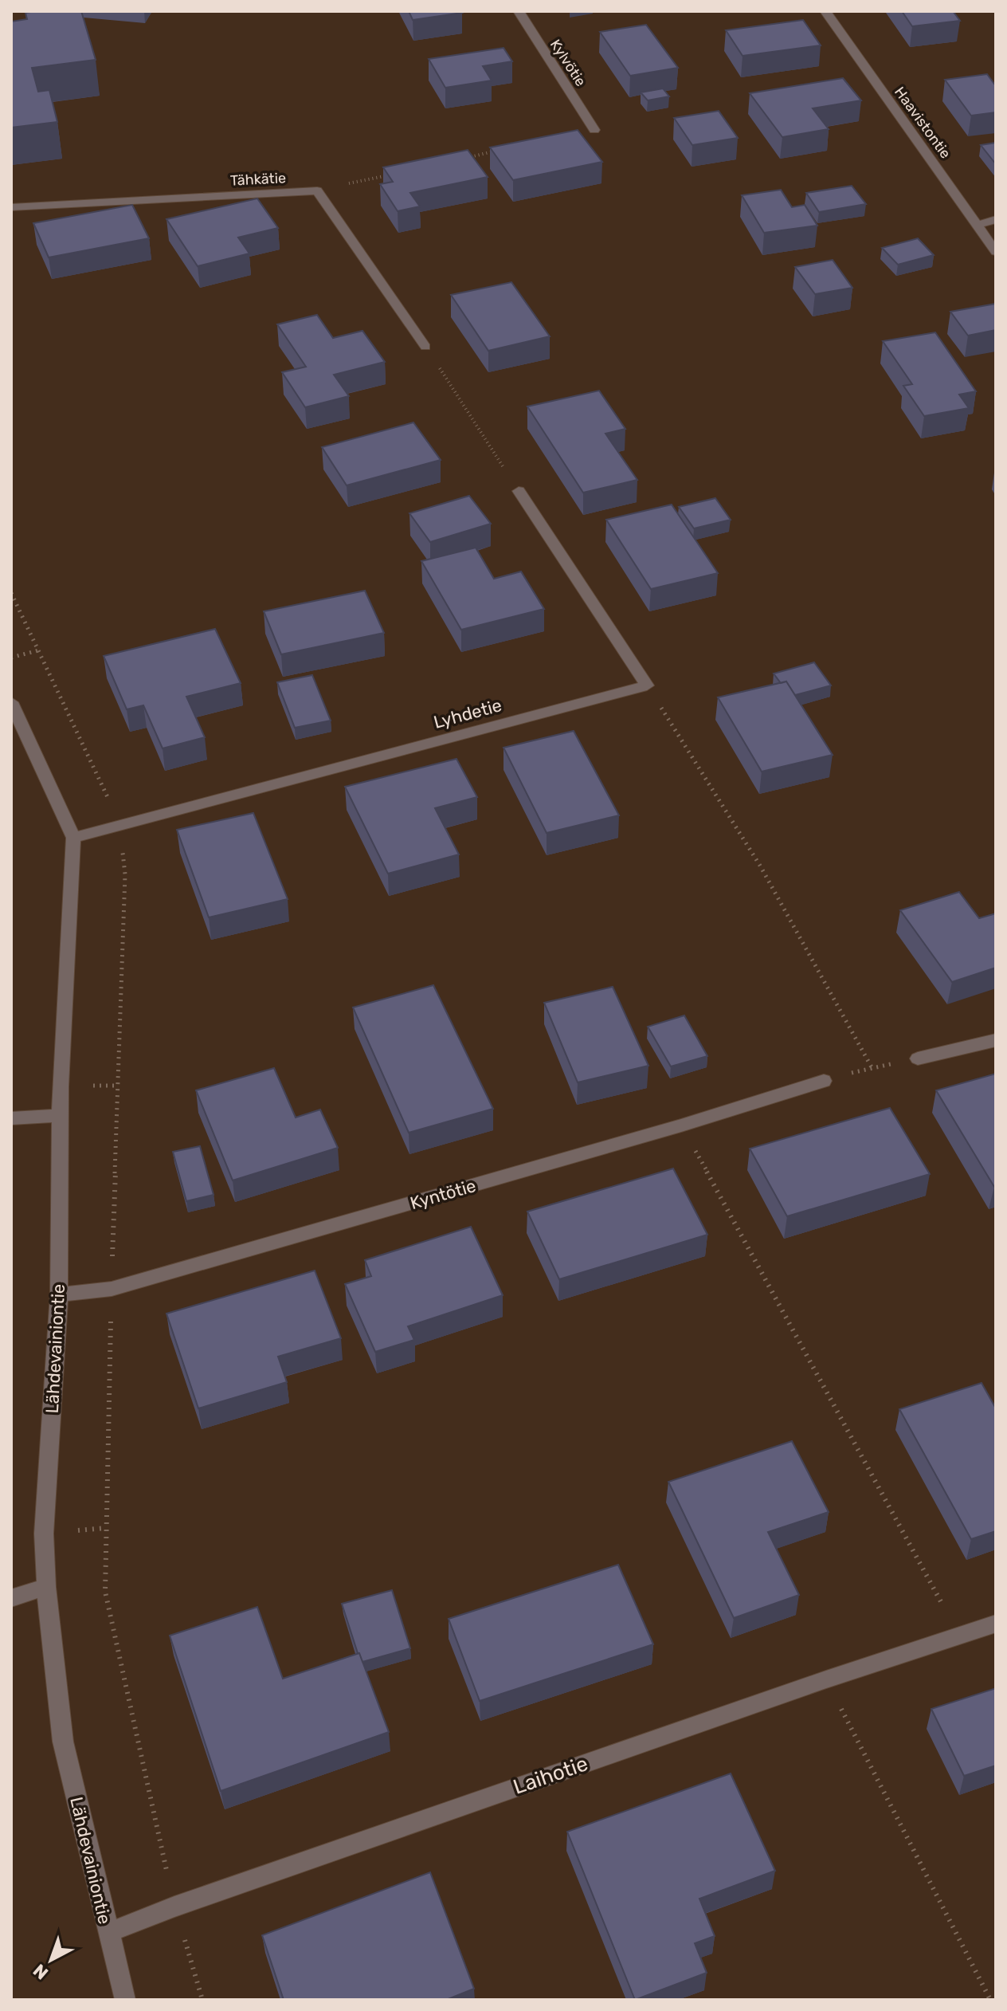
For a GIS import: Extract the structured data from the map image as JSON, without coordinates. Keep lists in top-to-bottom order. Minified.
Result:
{"streets":{"street":["Kylvötie","Haavistontie","Tähkätie","Lyhdetie","Kyntötie","Lähdevainiontie","Laihotie"]},"crossings":[["Lyhdetie","Lähdevainiontie"],["Kyntötie","Lähdevainiontie"],["Lähdevainiontie","Laihotie"]],"north":"bottom left"}
